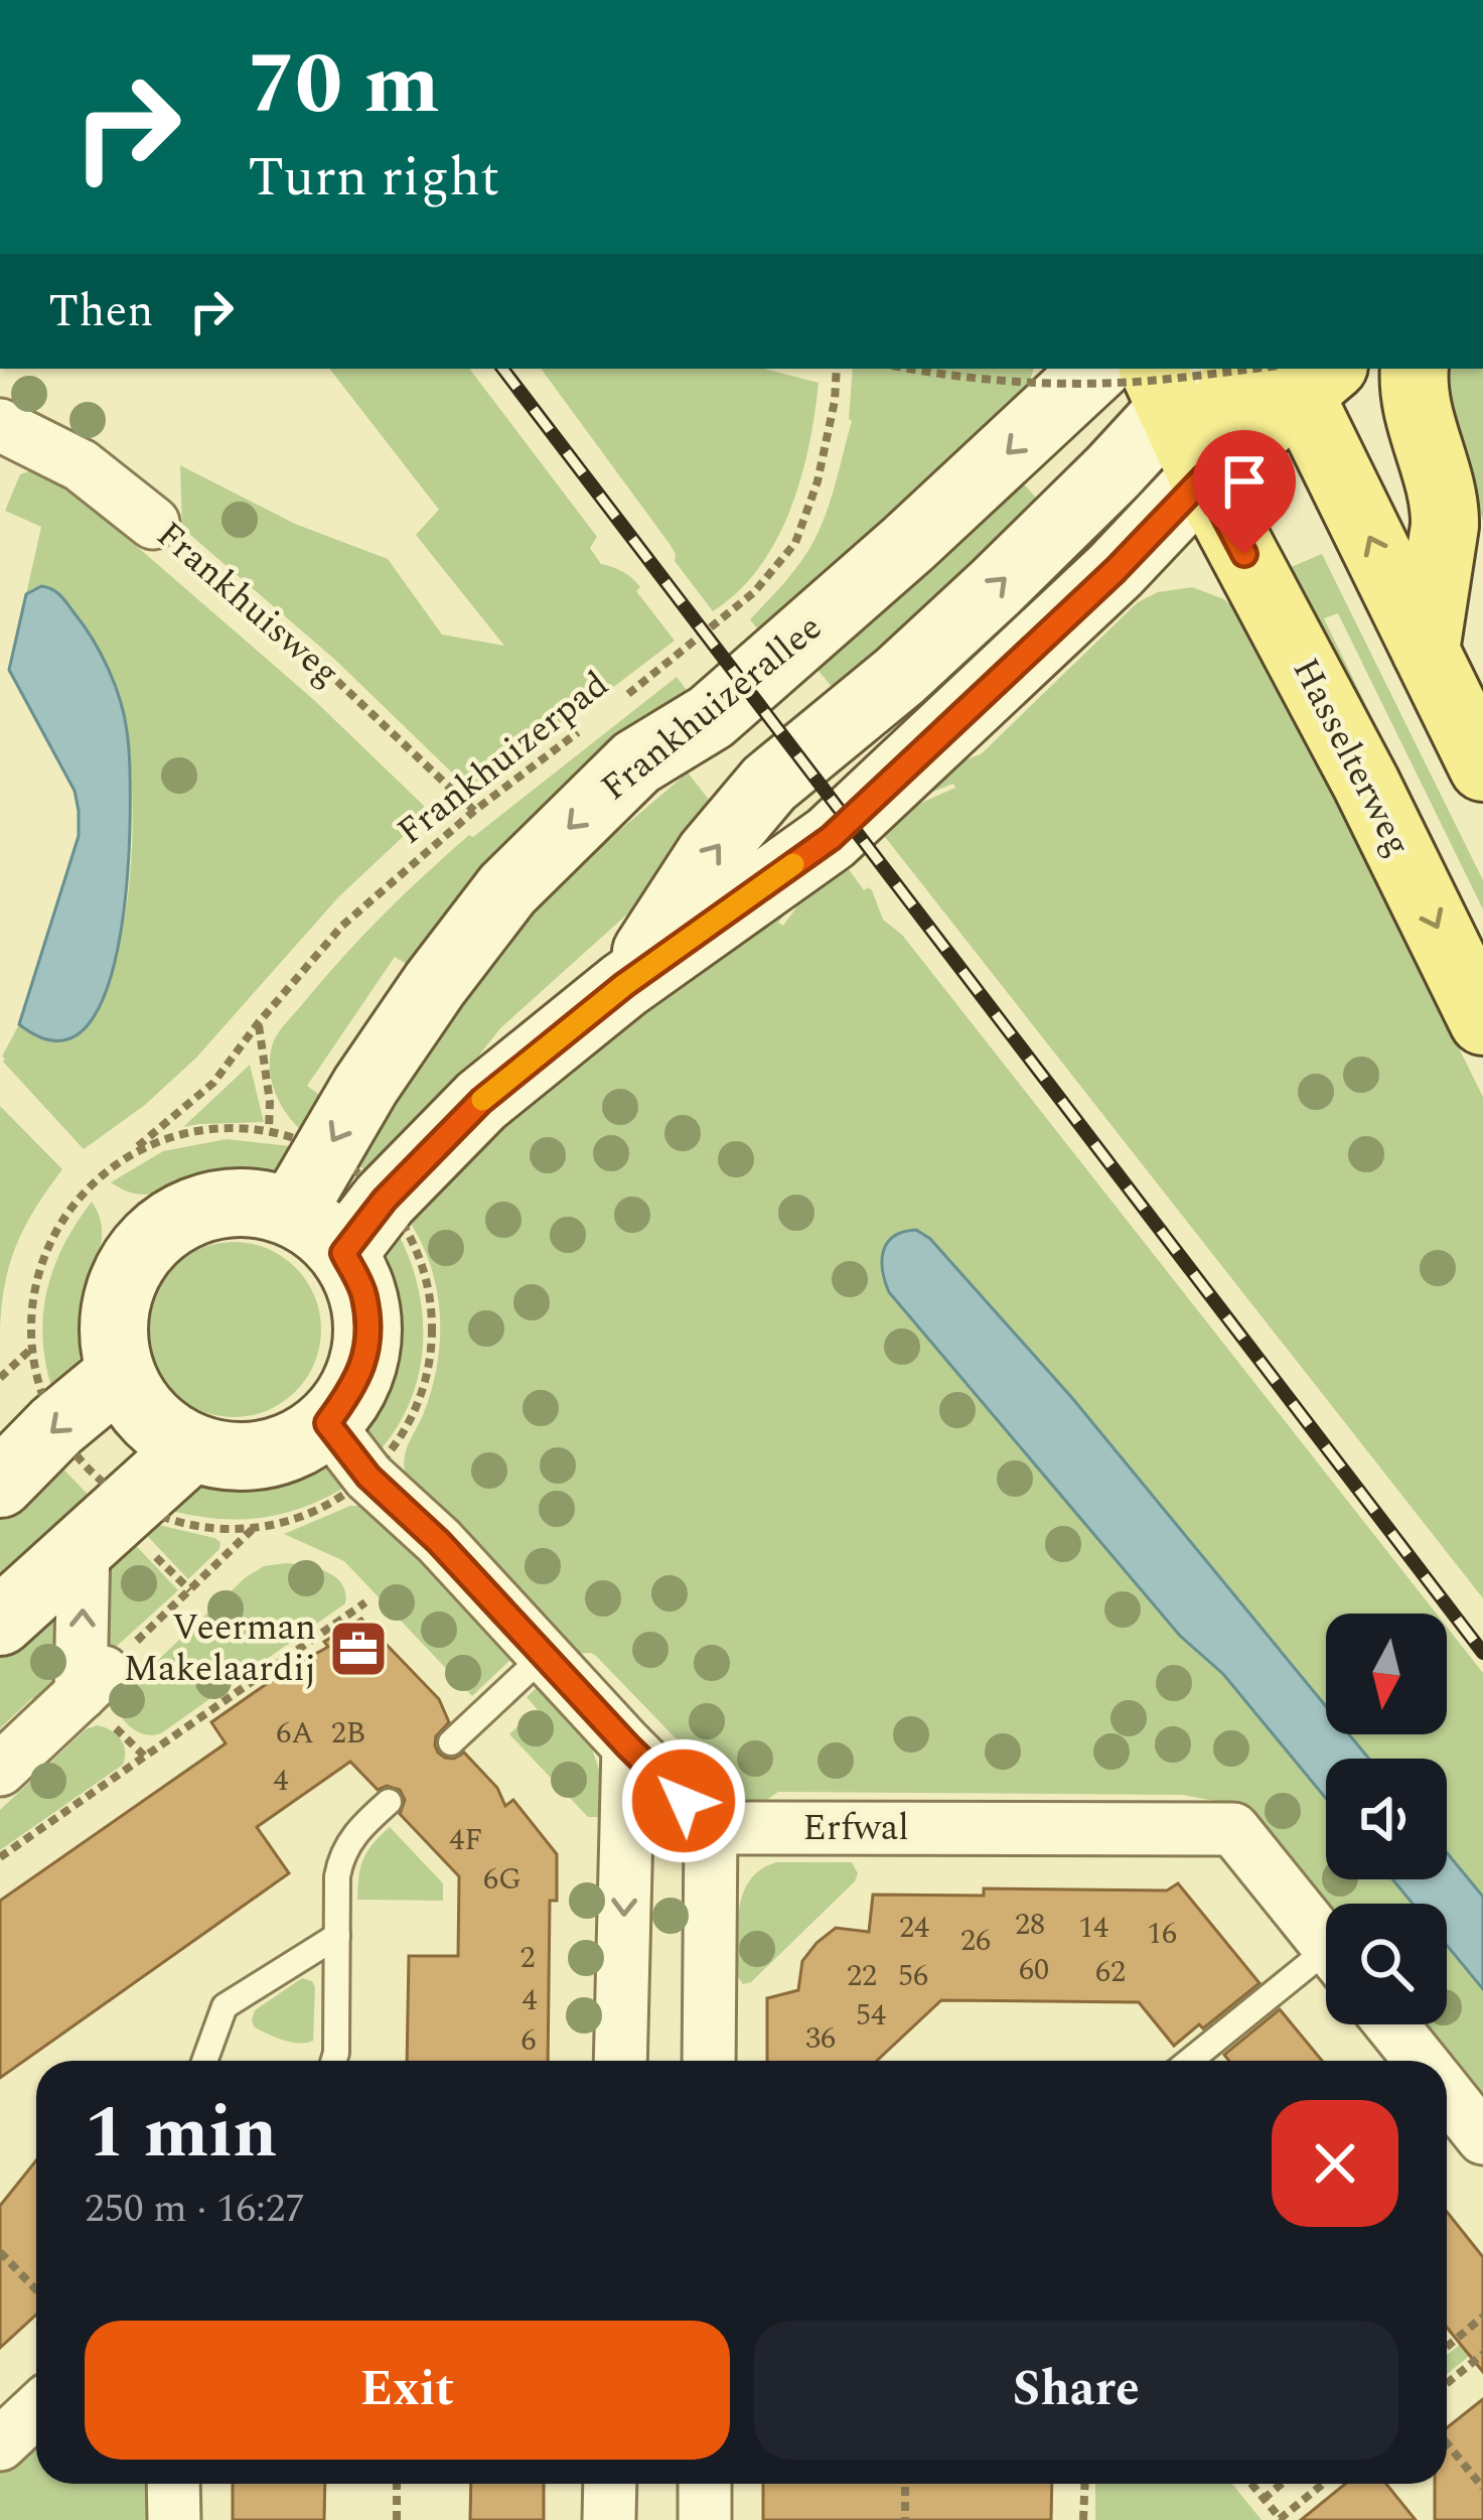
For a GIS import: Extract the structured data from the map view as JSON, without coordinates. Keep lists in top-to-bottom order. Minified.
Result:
{"streets":{"main road":["Frankhuizerallee","Hasselterweg"],"street":["Frankhuisweg","Erfwal"],"path":["Frankhuizerpad"]},"crossings":[["Frankhuisweg","Frankhuizerpad"]],"places":{"office":["Veerman Makelaardij"]},"house_numbers":["6A","2B","4","4F","6G","28","24","14","16","26","2","60","62","22","56","4","54","36","6"],"north":"bottom","page":{"turn":["70 m","Turn right"],"then":"Then","heading":["1 min","250 m · 16:27"],"buttons":["Exit","Share"]}}
